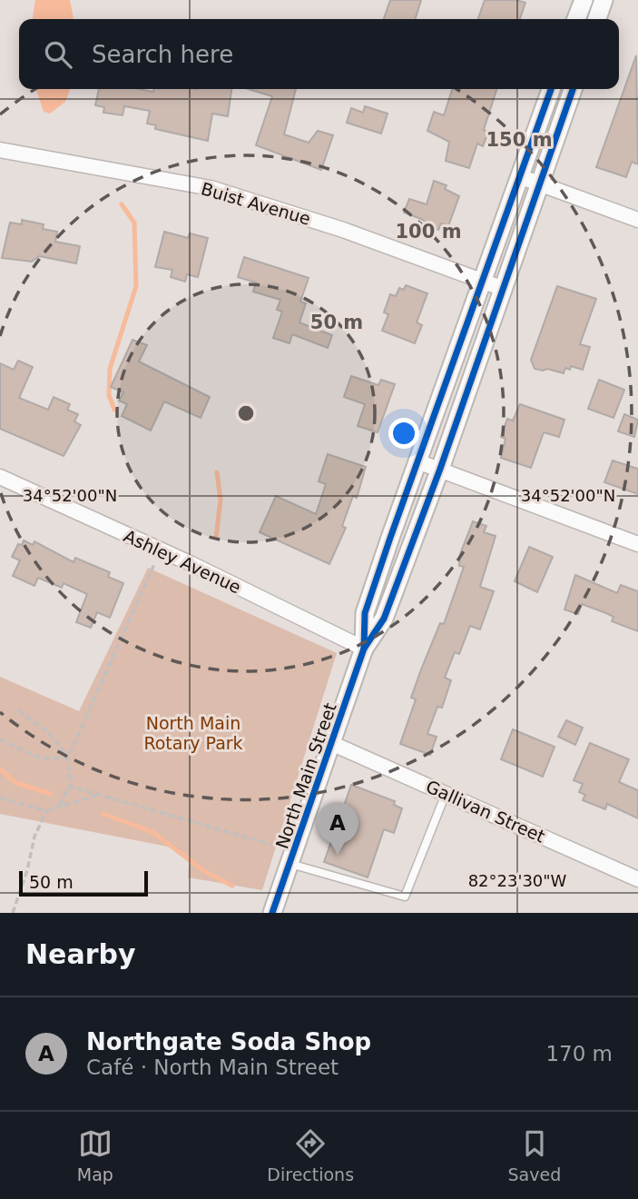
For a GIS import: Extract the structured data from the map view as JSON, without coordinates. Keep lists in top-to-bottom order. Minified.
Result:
{"streets":{"street":["Buist Avenue","Ashley Avenue","North Main Street","Gallivan Street"]},"crossings":[["Buist Avenue","North Main Street"],["Ashley Avenue","North Main Street"],["North Main Street","Gallivan Street"]],"parks":["North Main Rotary Park"],"scale_bar":"50 m","page":{"search":"Search here","pins":"A","scale":"50 m","heading":"Nearby","list":[{"mark":"A","name":"Northgate Soda Shop","note":"Café · North Main Street","value":"170 m"}],"nav":["Map","Directions","Saved"]},"coordinates":["34°52'00\"N","82°23'30\"W"],"rings":["150 m","100 m","50 m"]}
